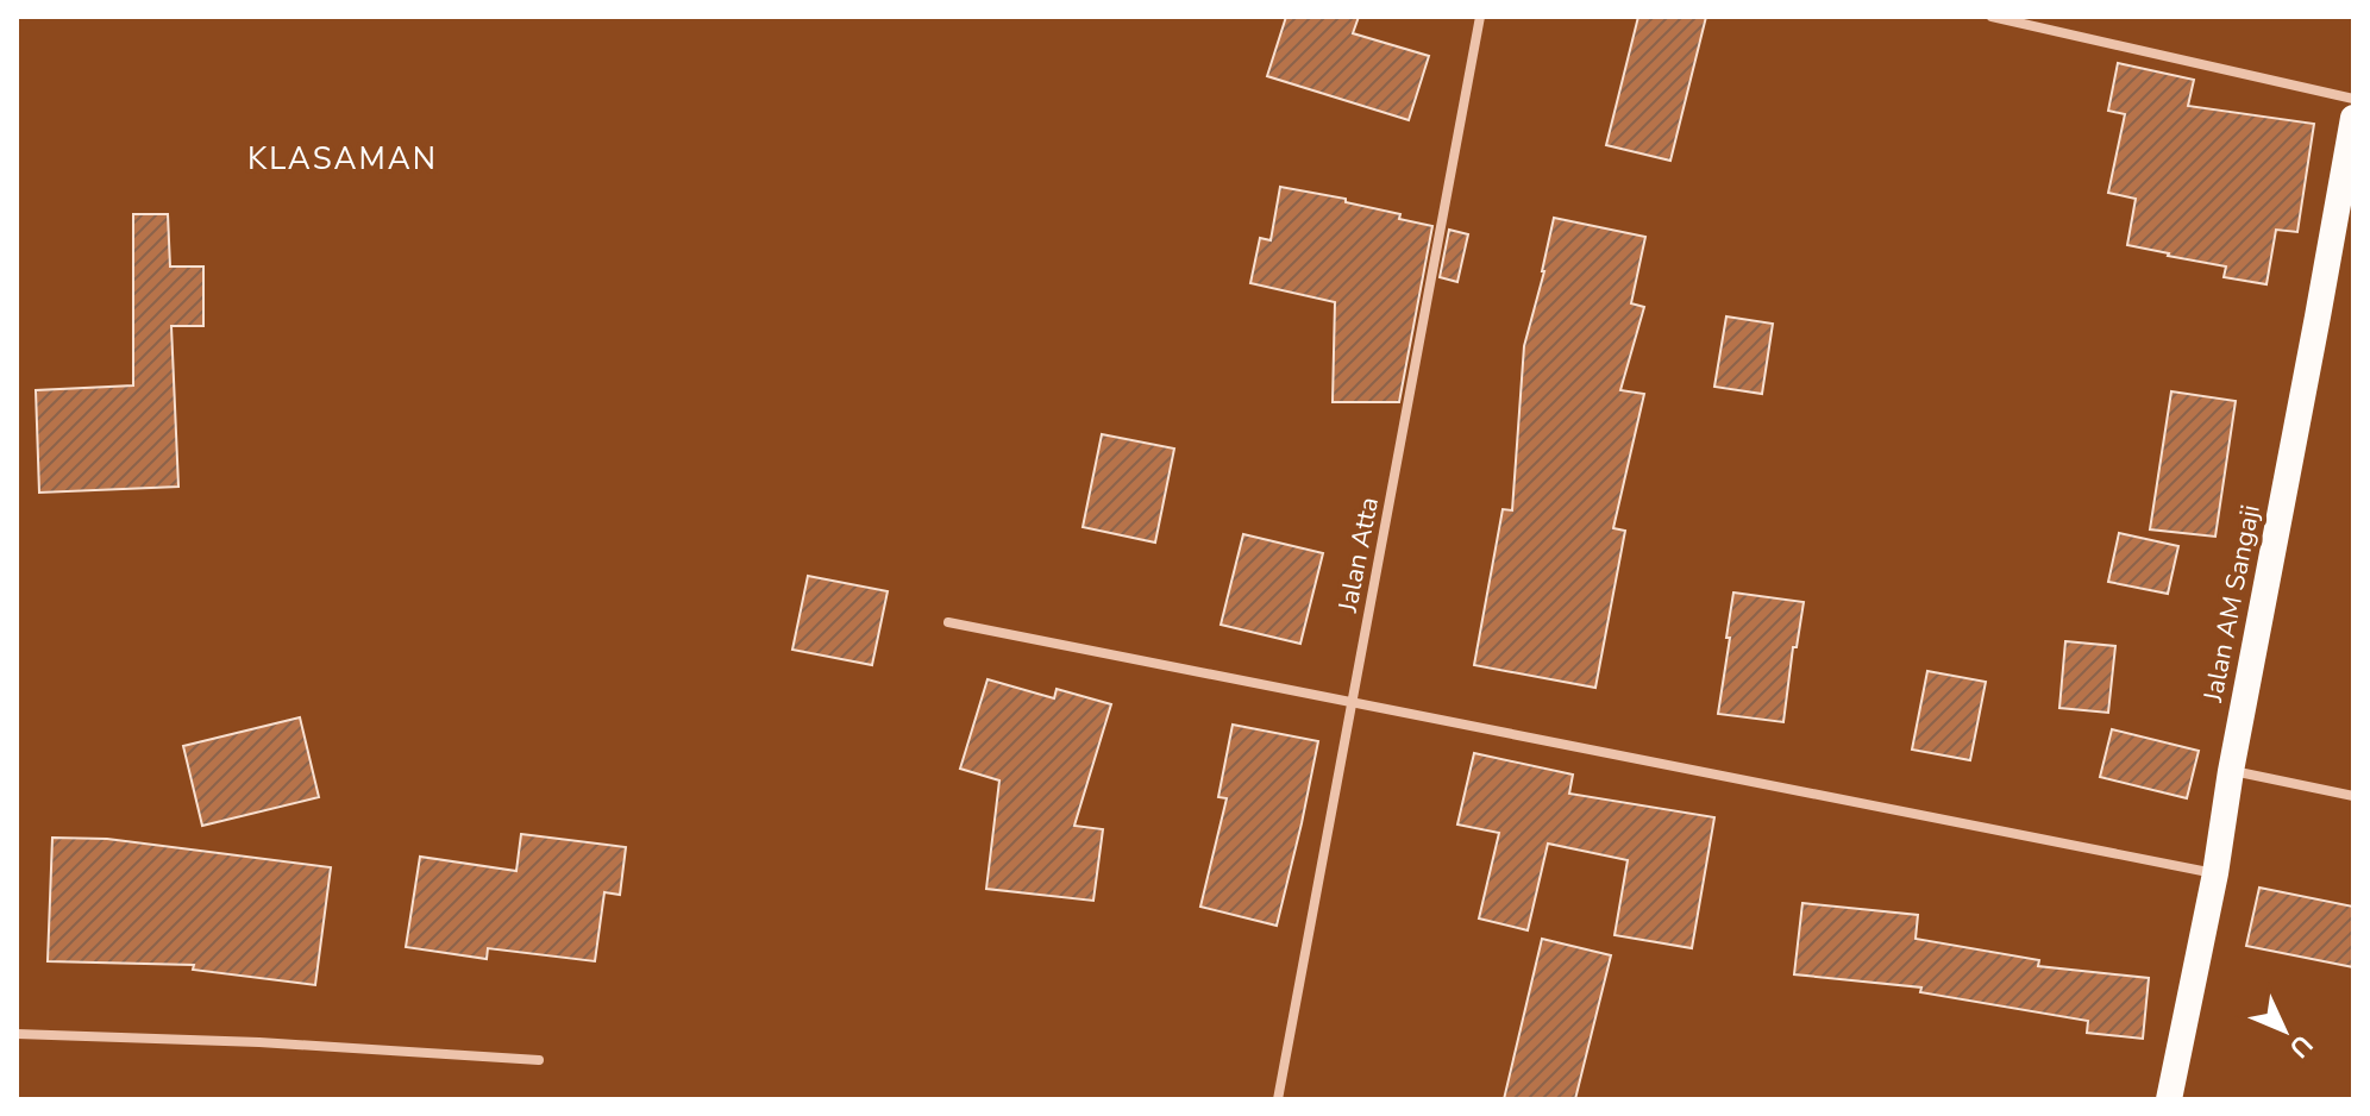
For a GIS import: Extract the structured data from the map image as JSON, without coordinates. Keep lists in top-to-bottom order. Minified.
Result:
{"streets":{"highway":["Jalan AM Sangaji"],"street":["Jalan Atta"]},"districts":["KLASAMAN"],"north":"bottom right"}
